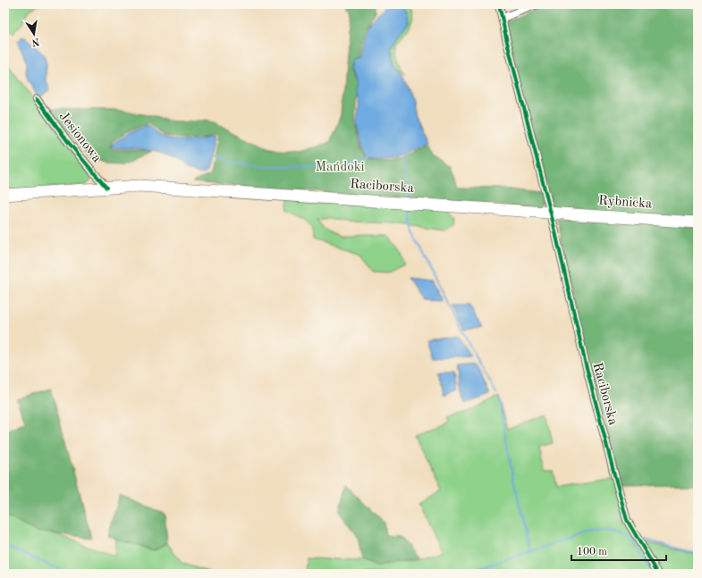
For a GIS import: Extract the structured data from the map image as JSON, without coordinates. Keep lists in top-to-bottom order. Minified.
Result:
{"streets":{"main road":["Raciborska","Rybnicka"],"street":["Jesionowa"]},"crossings":[["Jesionowa","Raciborska"],["Raciborska","Rybnicka"]],"parks":["Mańdoki"],"scale_bar":"100 m","north":"bottom"}
